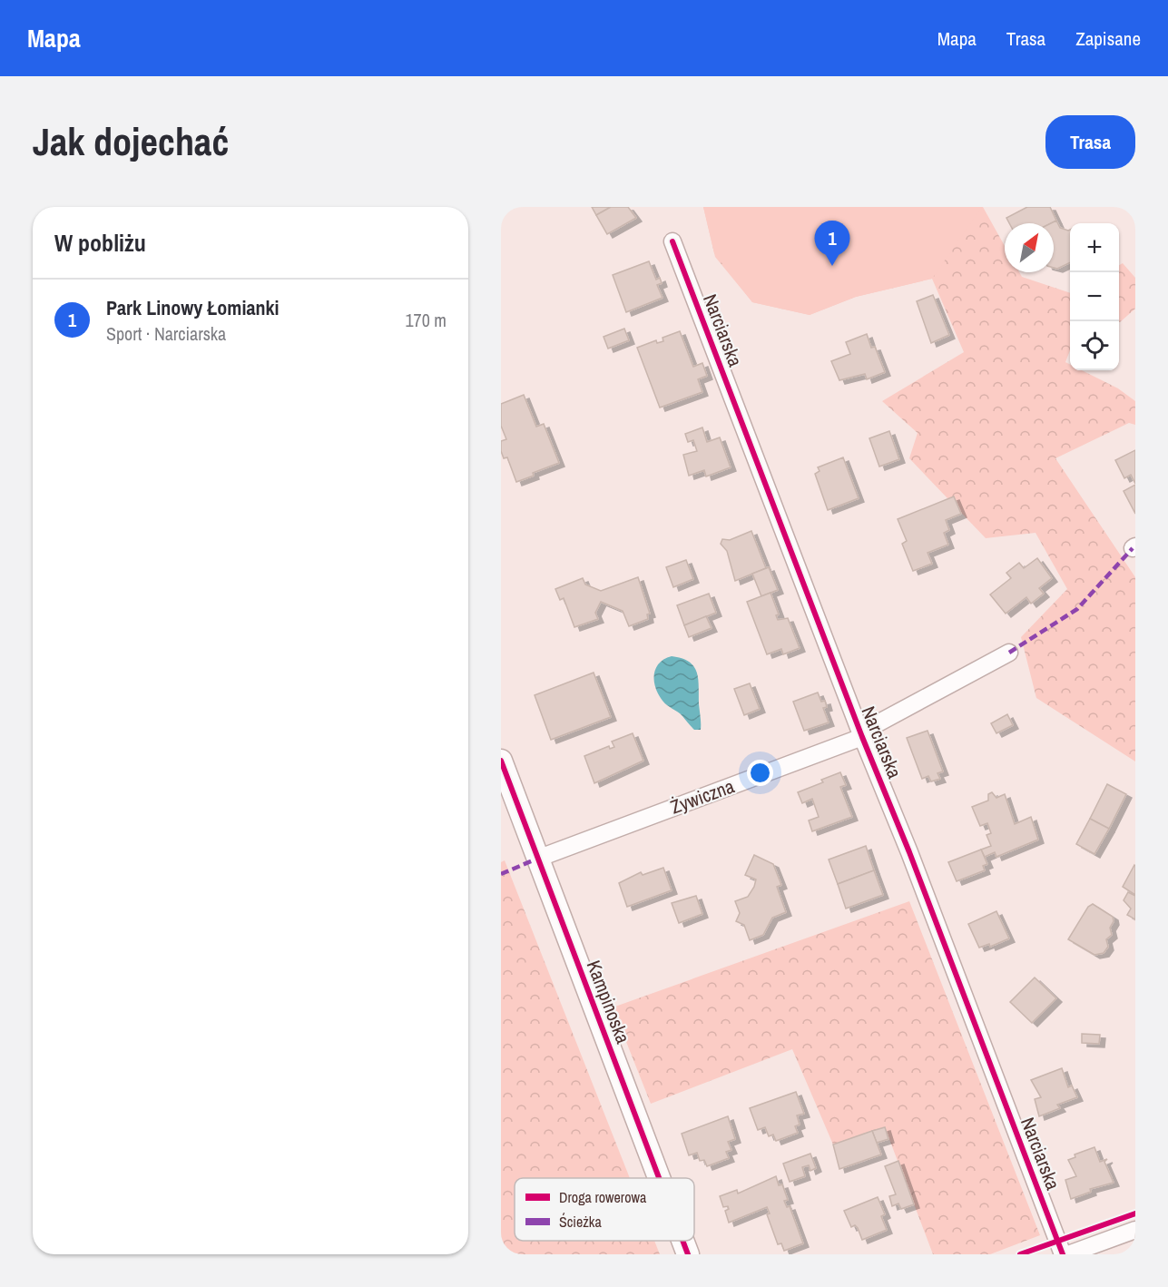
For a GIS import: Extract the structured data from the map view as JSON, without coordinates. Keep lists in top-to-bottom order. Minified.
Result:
{"streets":{"main road":["Kampinoska"],"street":["Narciarska","Żywiczna"]},"crossings":[["Narciarska","Żywiczna"],["Żywiczna","Kampinoska"]],"legend":["Droga rowerowa","Ścieżka"],"north":"top right","page":{"header":"Mapa","nav":["Mapa","Trasa","Zapisane"],"buttons":"Trasa","title":"Jak dojechać","heading":"W pobliżu","pins":"1","map_buttons":["+","−"],"list":[{"mark":"1","name":"Park Linowy Łomianki","note":"Sport · Narciarska","value":"170 m"}]}}
